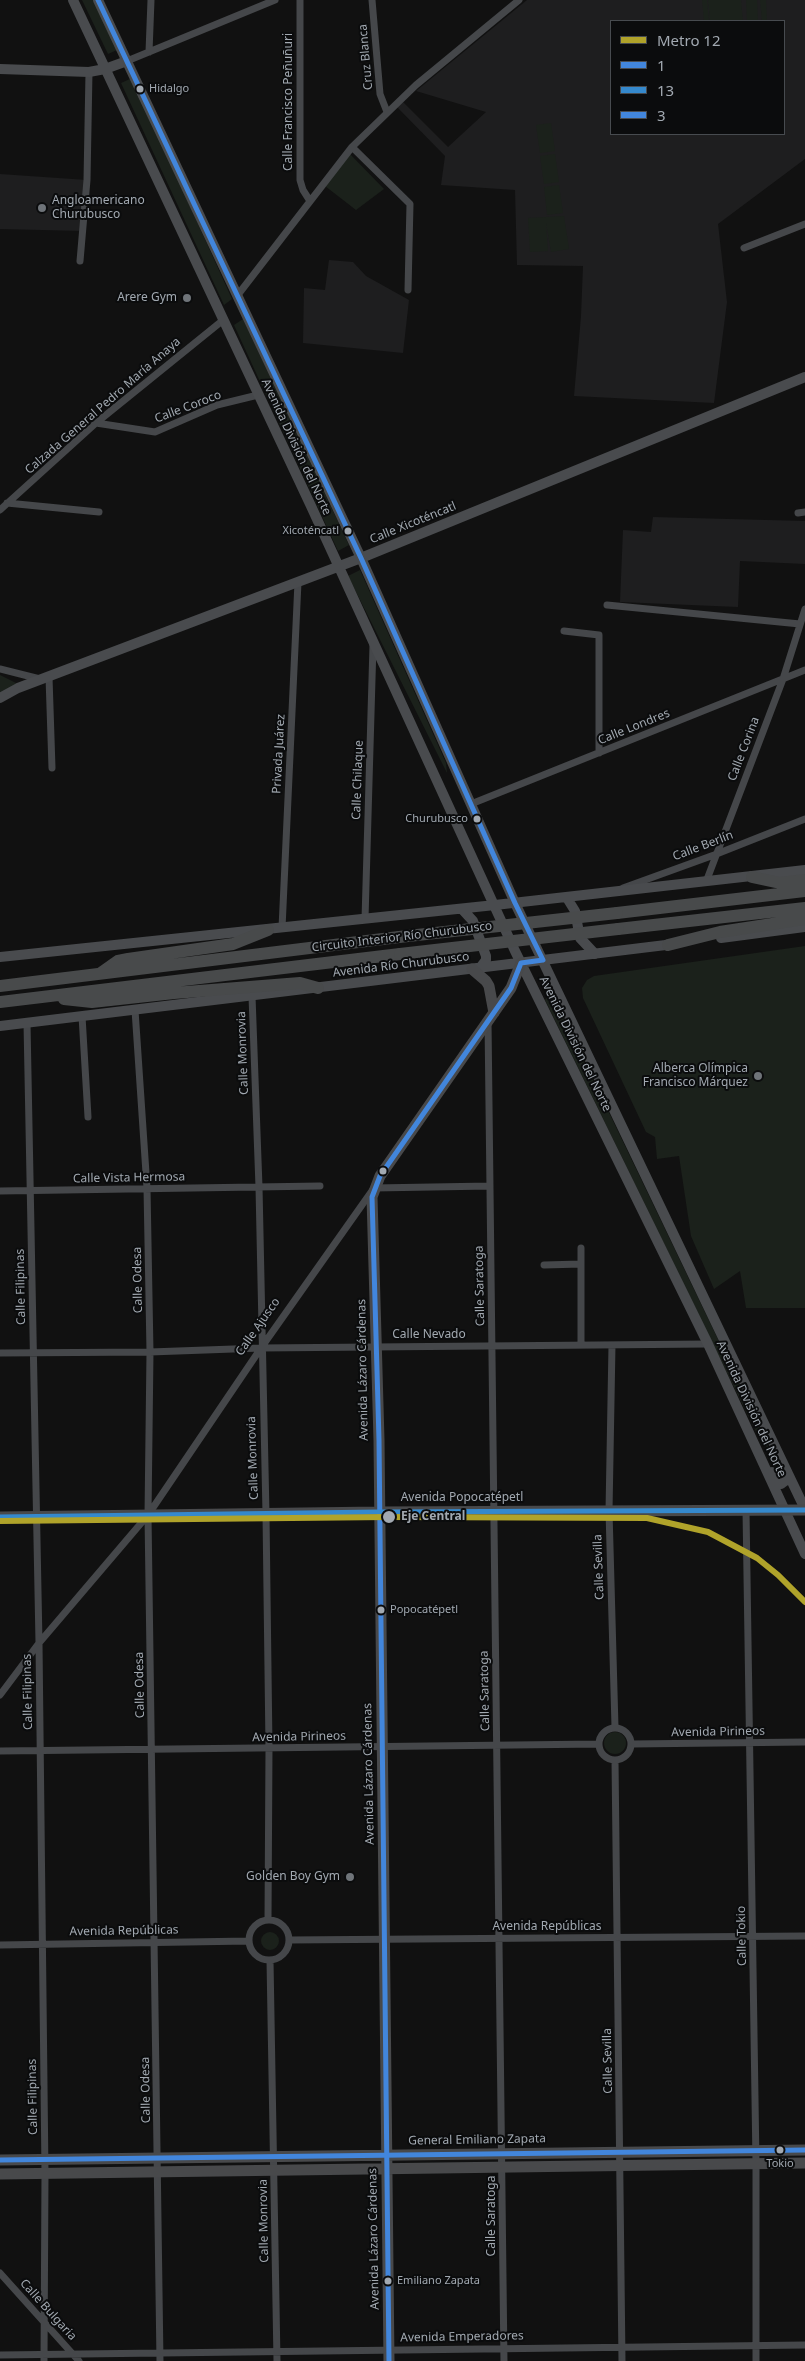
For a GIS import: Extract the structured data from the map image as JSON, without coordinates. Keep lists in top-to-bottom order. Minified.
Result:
{"streets":{"highway":["Circuito Interior Río Churubusco"],"main road":["Avenida División del Norte","Calle Xicoténcatl","Avenida Río Churubusco","Calle Ajusco","Avenida Lázaro Cárdenas","Avenida Popocatépetl","General Emiliano Zapata"],"street":["Cruz Blanca","Calle Francisco Peñuñuri","Calzada General Pedro María Anaya","Calle Coroco","Calle Londres","Calle Corina","Privada Juárez","Calle Chilaque","Calle Berlín","Calle Monrovia","Calle Vista Hermosa","Calle Odesa","Calle Saratoga","Calle Filipinas","Calle Nevado","Calle Sevilla","Avenida Pirineos","Avenida Repúblicas","Calle Tokio","Calle Bulgaria","Avenida Emperadores"]},"crossings":[["Calzada General Pedro María Anaya","Calle Coroco"],["Calzada General Pedro María Anaya","Avenida División del Norte"],["Calle Coroco","Avenida División del Norte"],["Avenida División del Norte","Calle Xicoténcatl"],["Avenida División del Norte","Calle Londres"],["Avenida División del Norte","Calle Chilaque"],["Avenida División del Norte","Avenida Río Churubusco"],["Avenida División del Norte","Calle Ajusco"],["Avenida División del Norte","Calle Nevado"],["Avenida División del Norte","Avenida Popocatépetl"],["Calle Xicoténcatl","Privada Juárez"],["Calle Londres","Calle Corina"],["Calle Corina","Calle Berlín"],["Avenida Río Churubusco","Calle Monrovia"],["Avenida Río Churubusco","Calle Odesa"],["Avenida Río Churubusco","Calle Filipinas"],["Avenida Río Churubusco","Calle Ajusco"],["Calle Monrovia","Calle Vista Hermosa"],["Calle Monrovia","Calle Ajusco"],["Calle Monrovia","Calle Nevado"],["Calle Monrovia","Avenida Popocatépetl"],["Calle Monrovia","Avenida Pirineos"],["Calle Monrovia","Avenida Repúblicas"],["Calle Monrovia","General Emiliano Zapata"],["Calle Monrovia","Avenida Emperadores"],["Calle Vista Hermosa","Calle Odesa"],["Calle Vista Hermosa","Calle Filipinas"],["Calle Odesa","Calle Ajusco"],["Calle Odesa","Calle Nevado"],["Calle Odesa","Avenida Popocatépetl"],["Calle Odesa","Avenida Pirineos"],["Calle Odesa","Avenida Repúblicas"],["Calle Odesa","General Emiliano Zapata"],["Calle Odesa","Avenida Emperadores"],["Calle Saratoga","Calle Ajusco"],["Calle Saratoga","Calle Nevado"],["Calle Saratoga","Avenida Popocatépetl"],["Calle Saratoga","Avenida Pirineos"],["Calle Saratoga","Avenida Repúblicas"],["Calle Saratoga","General Emiliano Zapata"],["Calle Saratoga","Avenida Emperadores"],["Calle Filipinas","Calle Ajusco"],["Calle Filipinas","Calle Nevado"],["Calle Filipinas","Avenida Popocatépetl"],["Calle Filipinas","Avenida Pirineos"],["Calle Filipinas","Avenida Repúblicas"],["Calle Filipinas","General Emiliano Zapata"],["Calle Filipinas","Calle Bulgaria"],["Calle Filipinas","Avenida Emperadores"],["Calle Ajusco","Calle Nevado"],["Calle Ajusco","Avenida Lázaro Cárdenas"],["Calle Ajusco","Avenida Popocatépetl"],["Calle Nevado","Avenida Lázaro Cárdenas"],["Calle Nevado","Calle Sevilla"],["Avenida Lázaro Cárdenas","Avenida Popocatépetl"],["Avenida Lázaro Cárdenas","Avenida Pirineos"],["Avenida Lázaro Cárdenas","Avenida Repúblicas"],["Avenida Lázaro Cárdenas","General Emiliano Zapata"],["Avenida Lázaro Cárdenas","Avenida Emperadores"],["Avenida Popocatépetl","Calle Sevilla"],["Avenida Popocatépetl","Calle Tokio"],["Calle Sevilla","Avenida Pirineos"],["Calle Sevilla","Avenida Repúblicas"],["Calle Sevilla","General Emiliano Zapata"],["Calle Sevilla","Avenida Emperadores"],["Avenida Pirineos","Calle Tokio"],["Avenida Repúblicas","Calle Tokio"],["Calle Tokio","General Emiliano Zapata"],["Calle Tokio","Avenida Emperadores"],["Calle Bulgaria","Avenida Emperadores"]],"places":["Hidalgo","Angloamericano Churubusco","Arere Gym","Xicoténcatl","Churubusco","Alberca Olímpica Francisco Márquez","Eje Central","Popocatépetl","Golden Boy Gym","Tokio","Emiliano Zapata"],"lines":["transit line 1","transit line 13","metro line 12","transit line 3"],"legend":["Metro 12","1","13","3"]}
